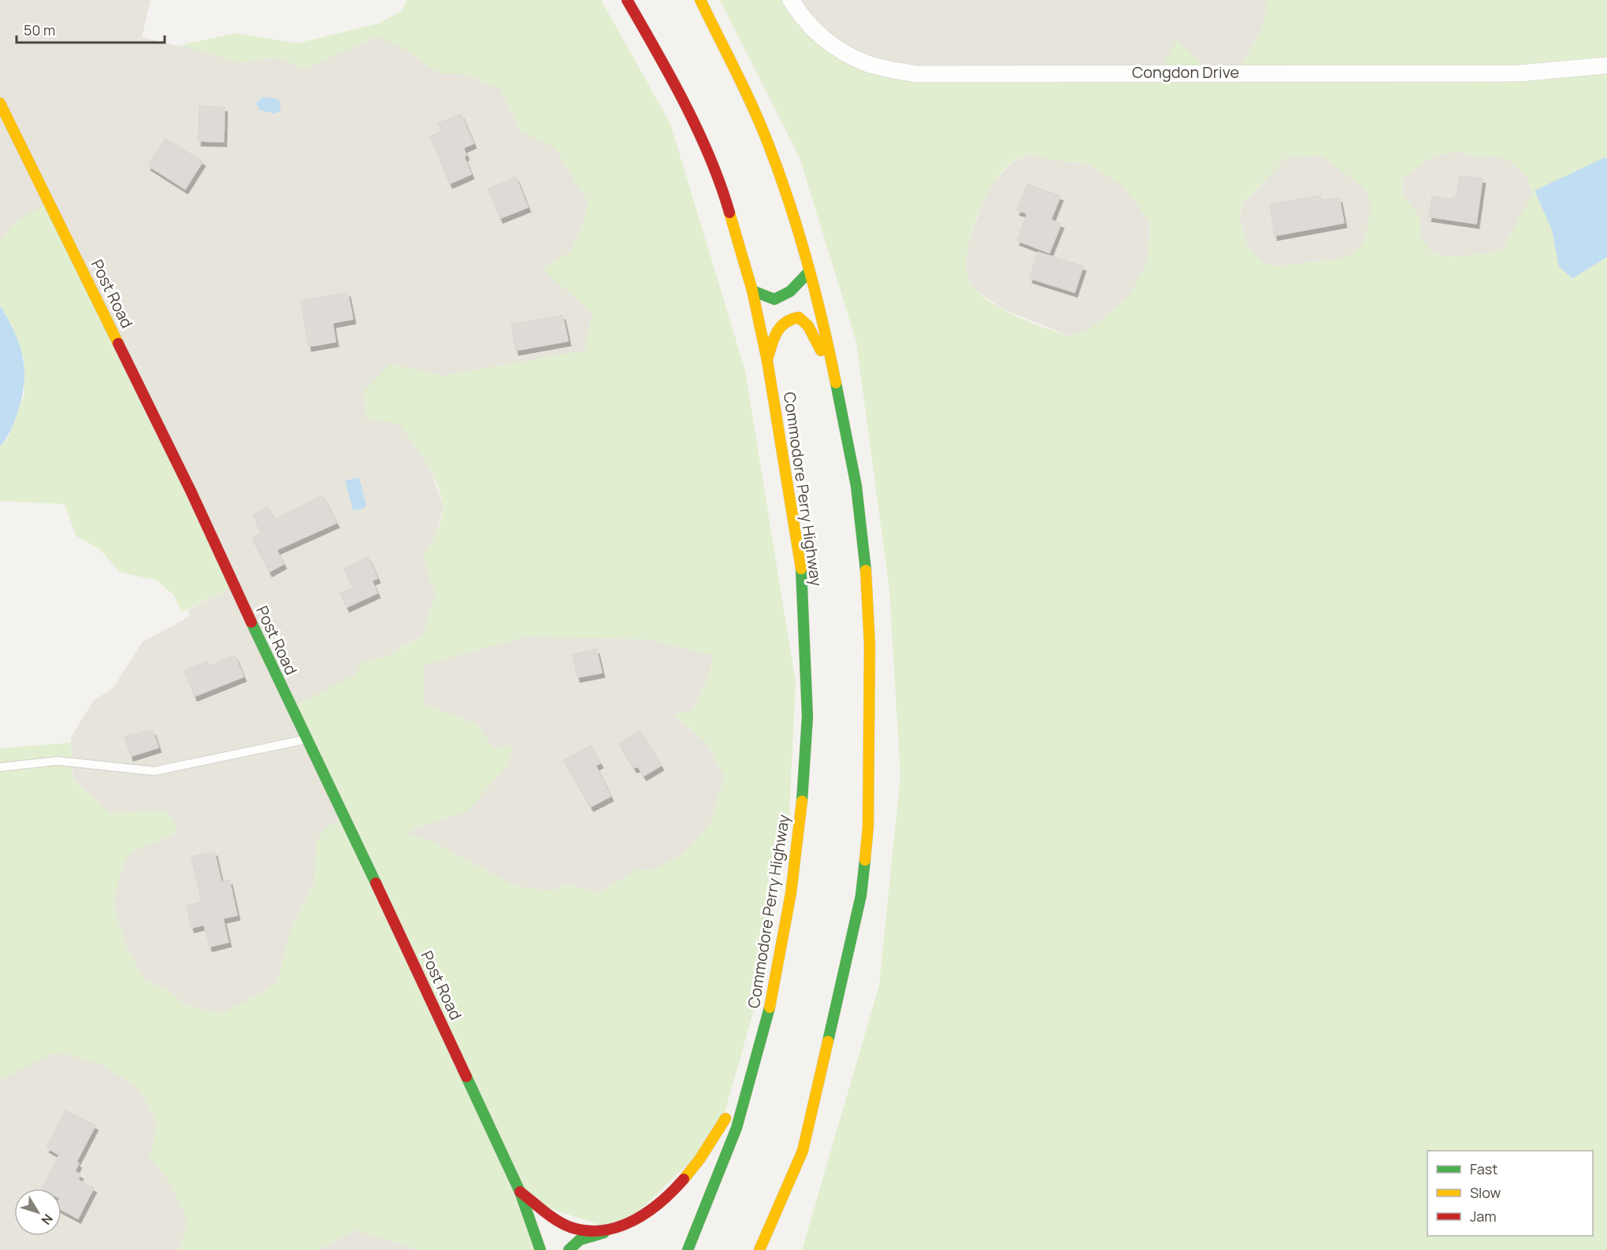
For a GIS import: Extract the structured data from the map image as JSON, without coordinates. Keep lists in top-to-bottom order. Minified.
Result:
{"streets":{"main road":["Post Road","Commodore Perry Highway"],"street":["Congdon Drive"]},"legend":["Fast","Slow","Jam"],"scale_bar":"50 m","north":"bottom right"}
